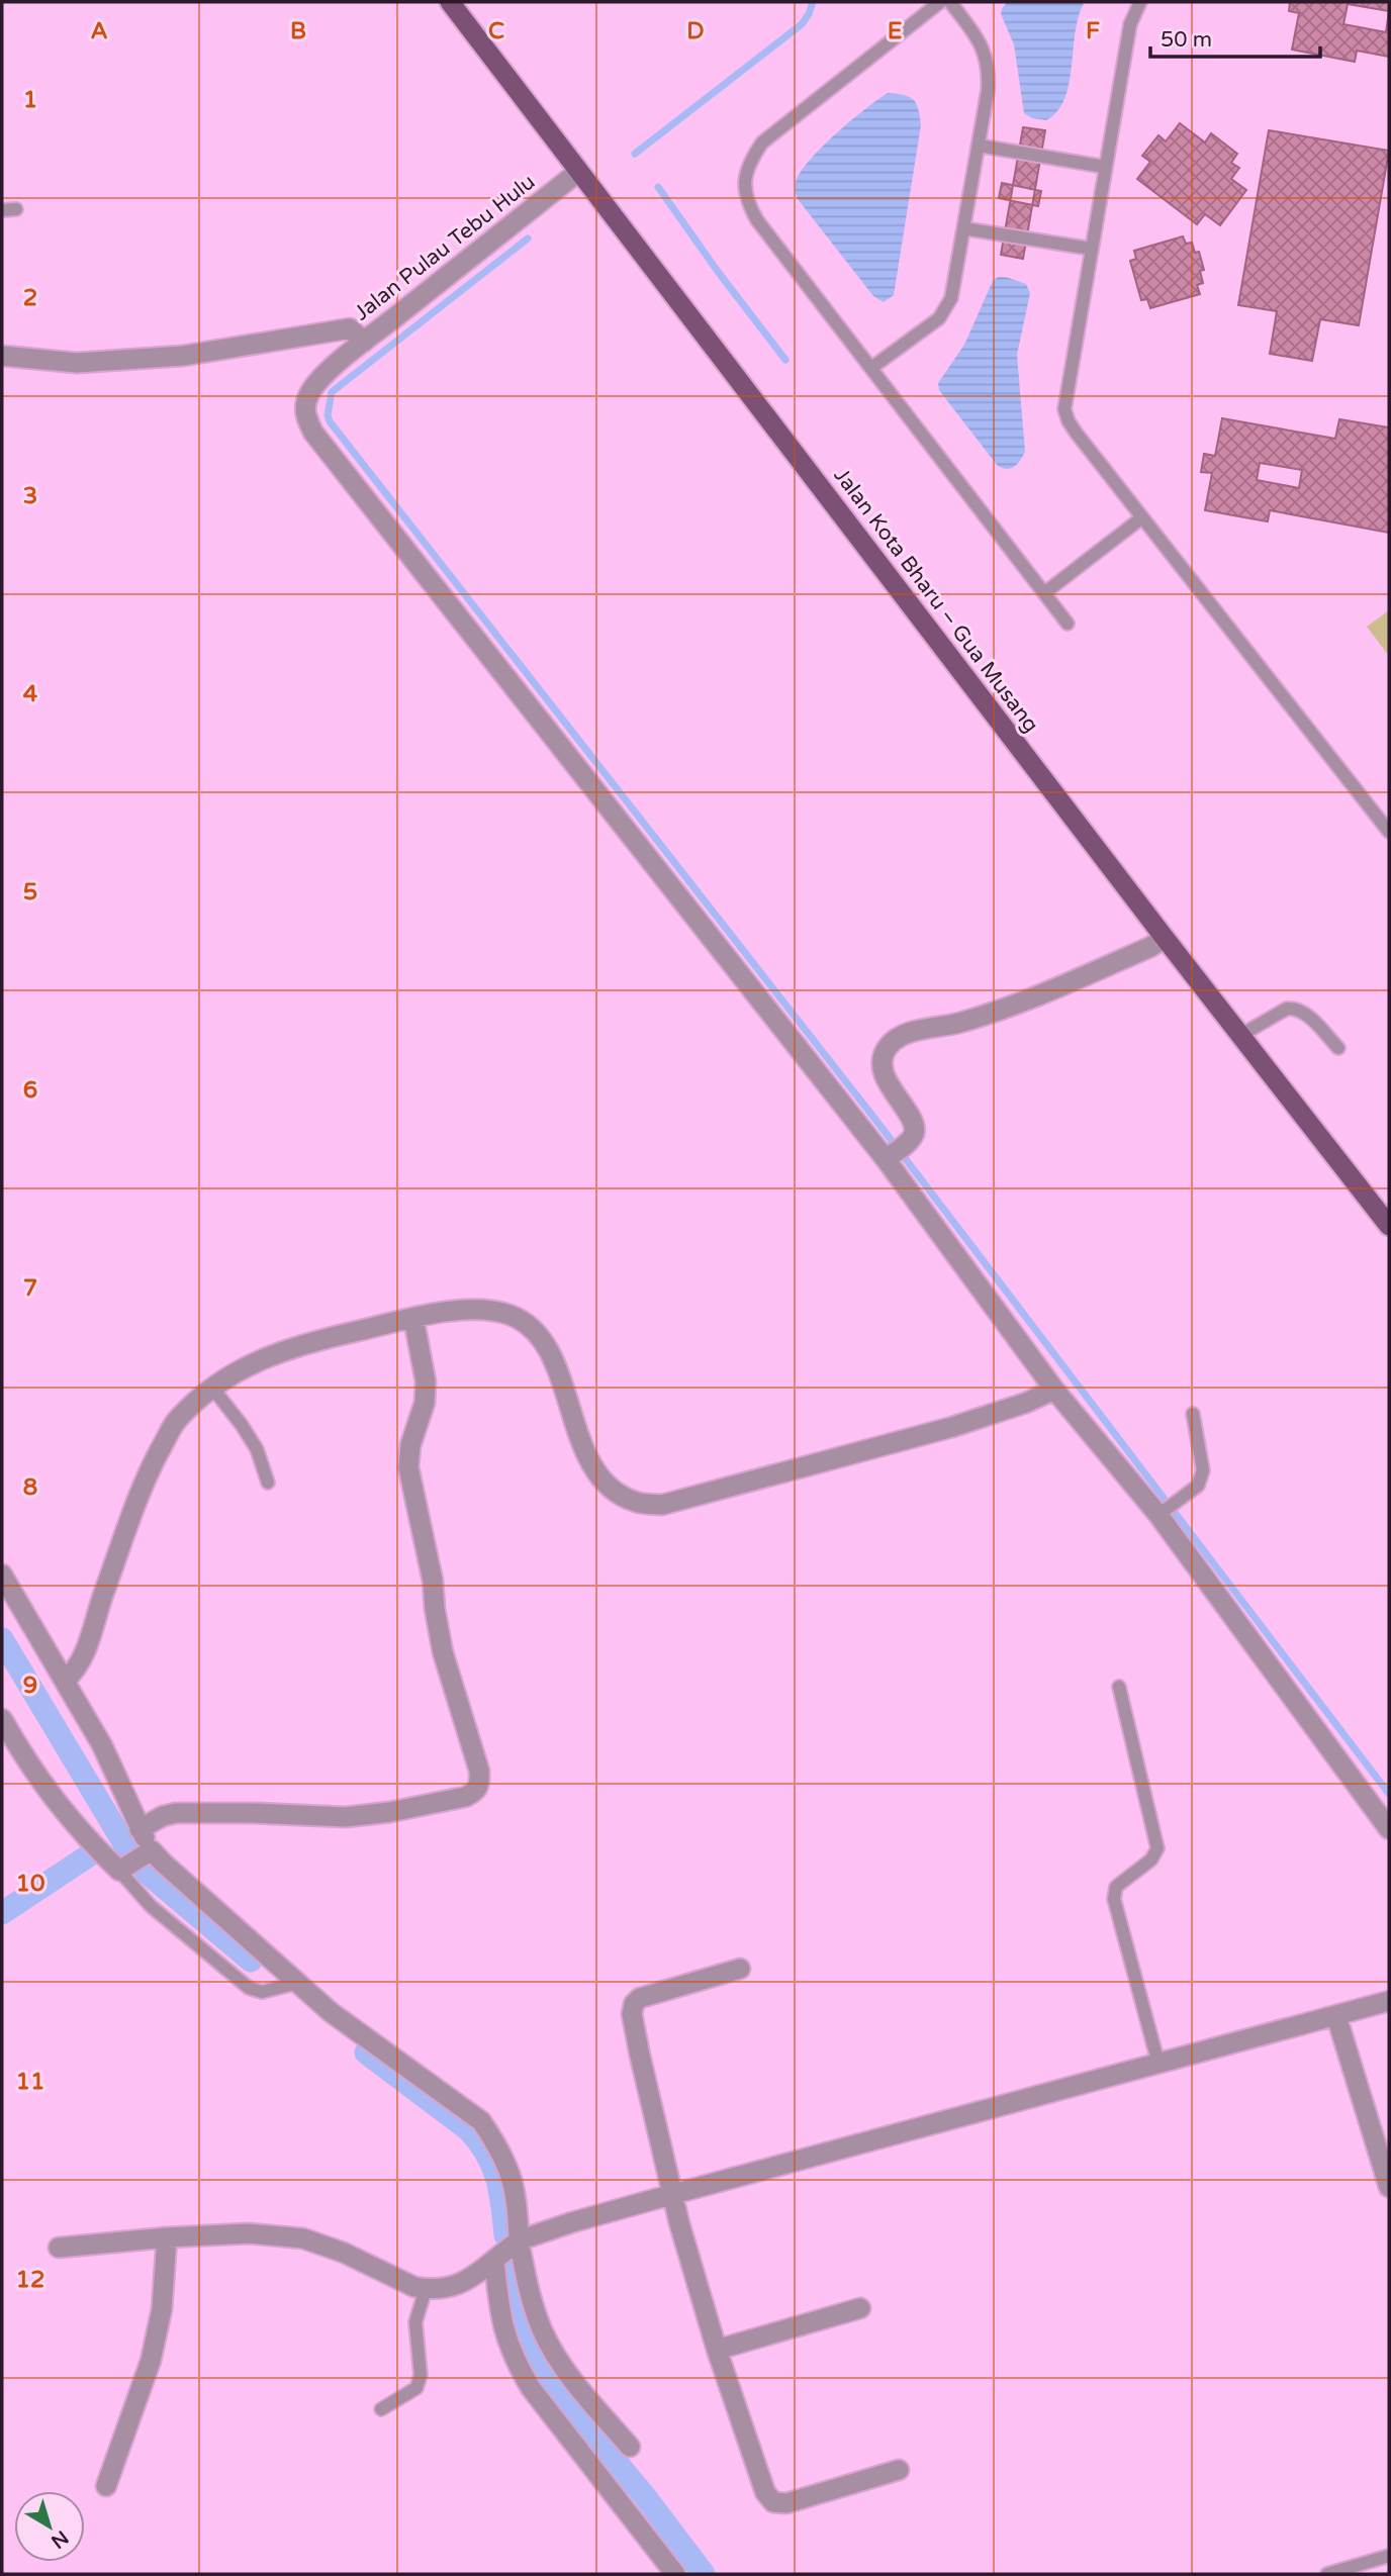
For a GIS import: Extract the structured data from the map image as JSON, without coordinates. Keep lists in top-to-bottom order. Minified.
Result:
{"streets":{"main road":["Jalan Kota Bharu – Gua Musang"],"street":["Jalan Pulau Tebu Hulu"]},"crossings":[["Jalan Pulau Tebu Hulu","Jalan Kota Bharu – Gua Musang"]],"scale_bar":"50 m","north":"bottom right","grid":{"columns":["A","B","C","D","E","F"],"rows":["1","2","3","4","5","6","7","8","9","10","11","12"]}}
